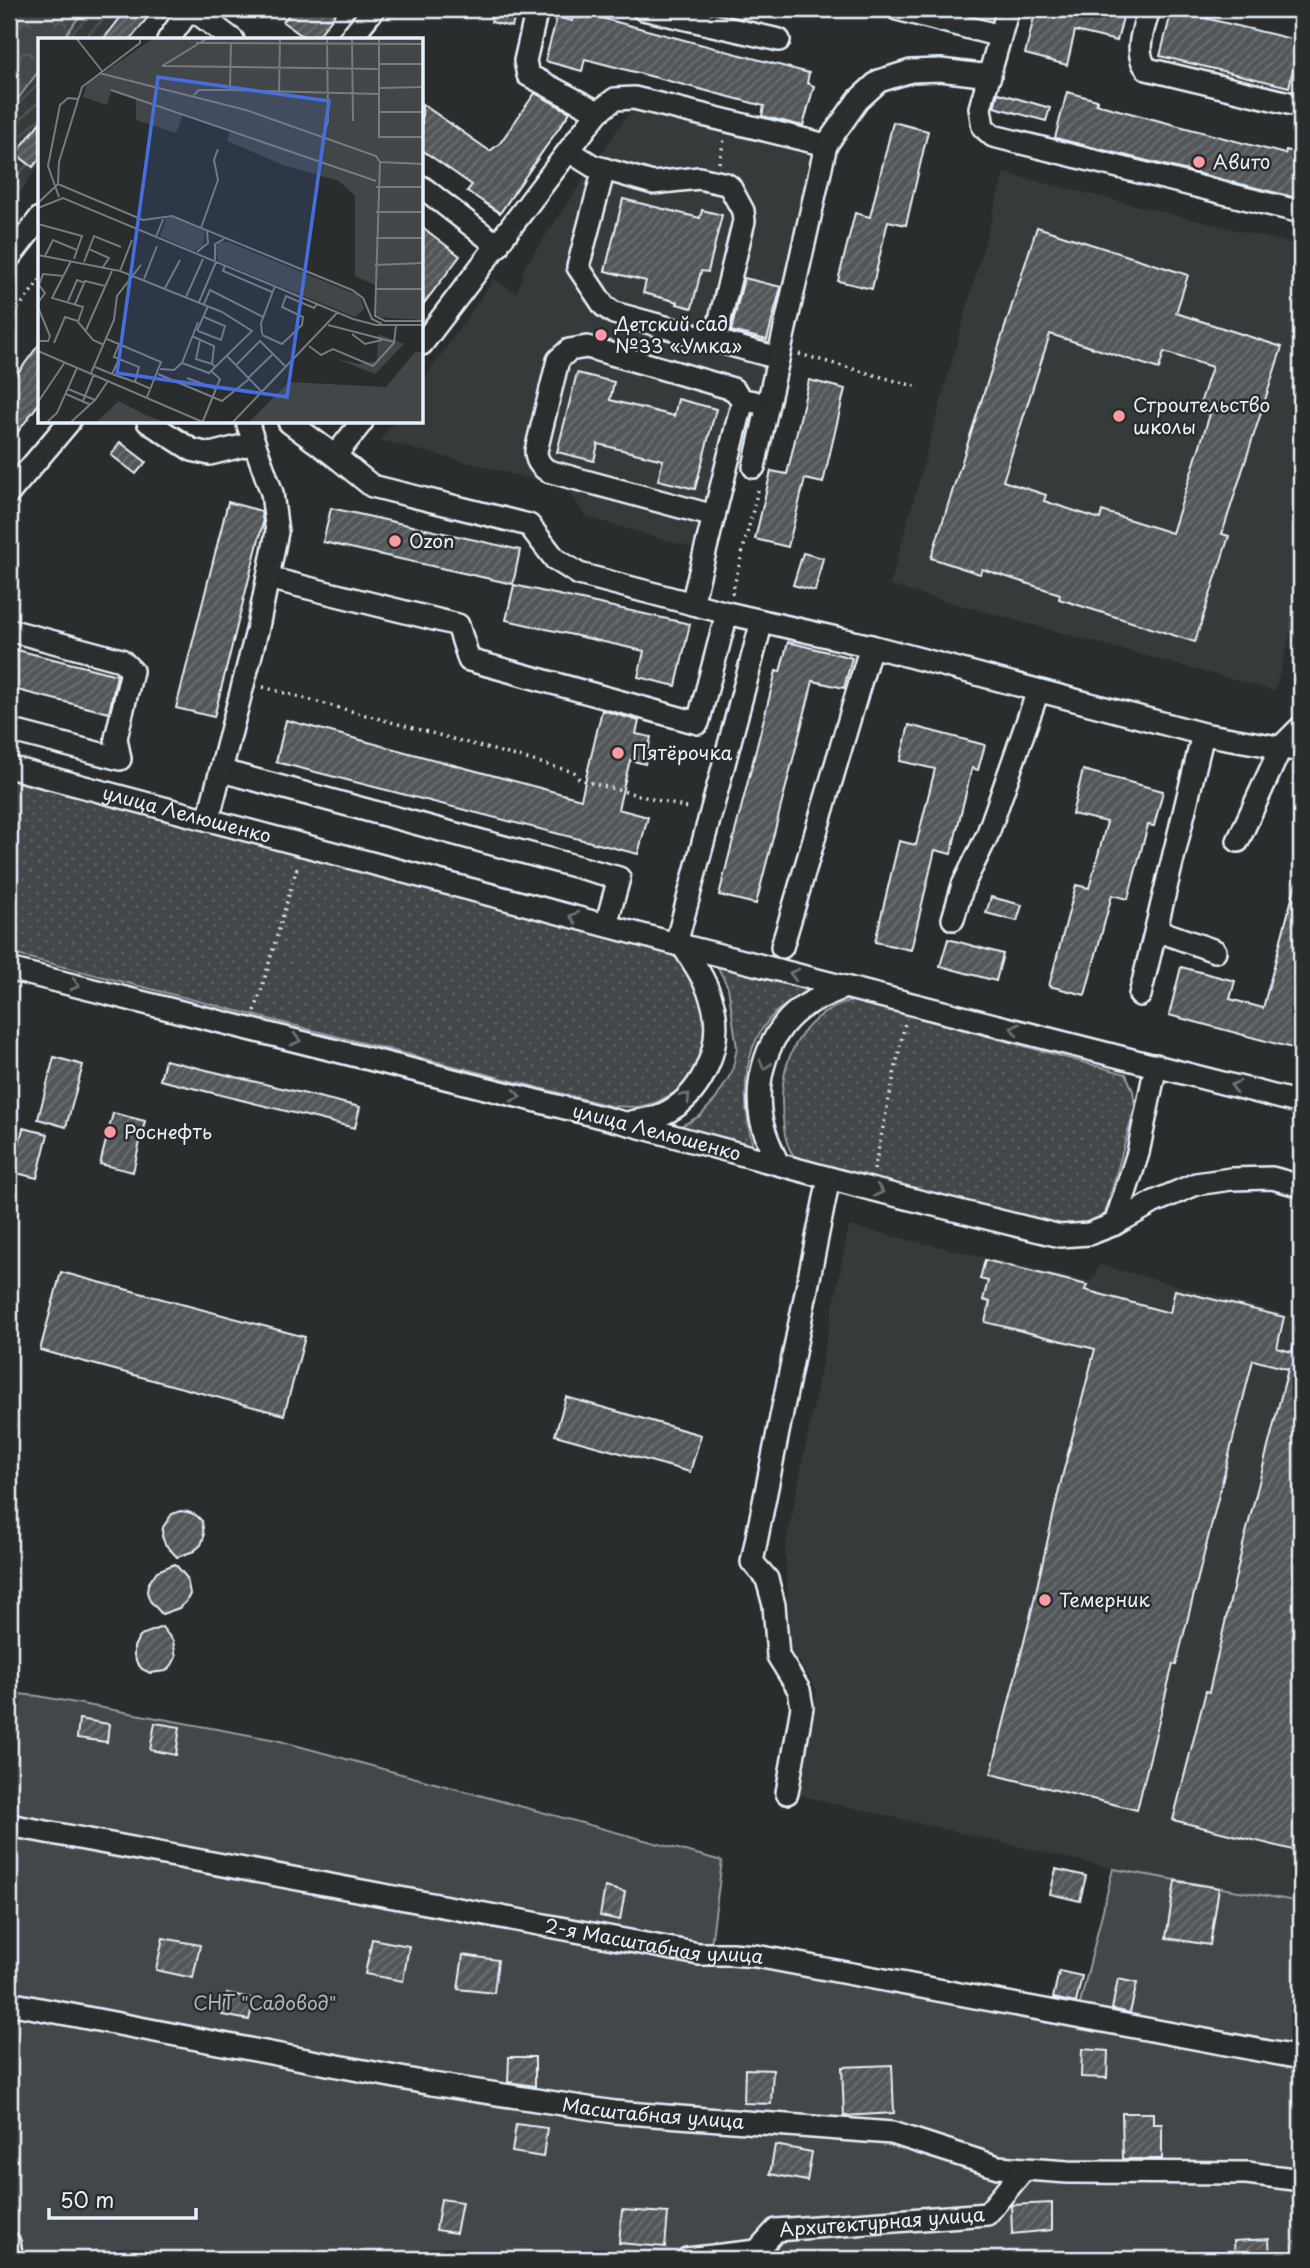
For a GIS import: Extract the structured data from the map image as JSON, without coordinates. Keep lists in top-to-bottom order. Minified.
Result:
{"streets":{"street":["улица Лелюшенко","2-я Масштабная улица","Масштабная улица","Архитектурная улица"]},"crossings":[["Масштабная улица","Архитектурная улица"]],"parks":["СНТ \"Садовод\""],"places":["Авито","Детский сад №33 «Умка»","Строительство школы","Ozon","Пятёрочка","Роснефть","Темерник"],"scale_bar":"50 m"}
